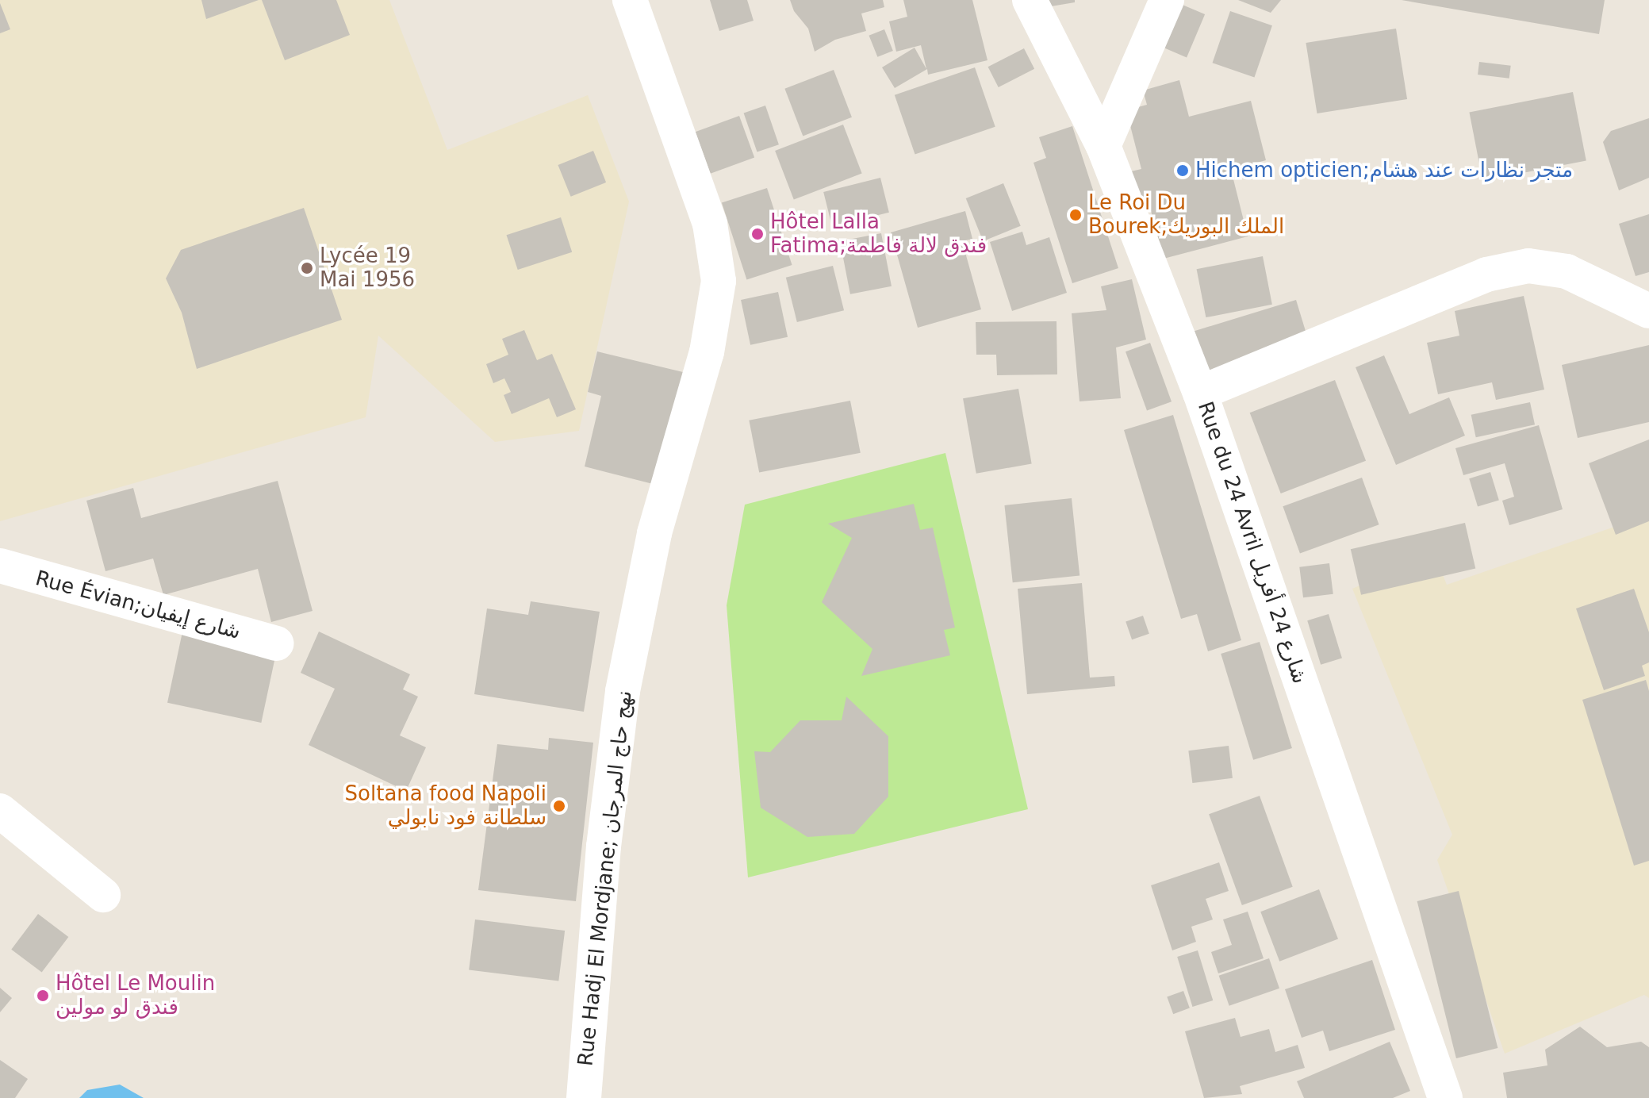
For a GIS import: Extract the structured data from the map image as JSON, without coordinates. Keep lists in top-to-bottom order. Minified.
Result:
{"streets":{"street":["Rue du 24 Avril شارع 24 أفريل","Rue Évian;شارع إيفيان","Rue Hadj El Mordjane; نهج حاج المرجان"]},"places":["Hichem opticien;متجر نظارات عند هشام","Le Roi Du Bourek;الملك البوريك","Hôtel Lalla Fatima;فندق لالة فاطمة","Lycée 19 Mai 1956","Soltana food Napoli سلطانة فود نابولي","Hôtel Le Moulin فندق لو مولين"]}
